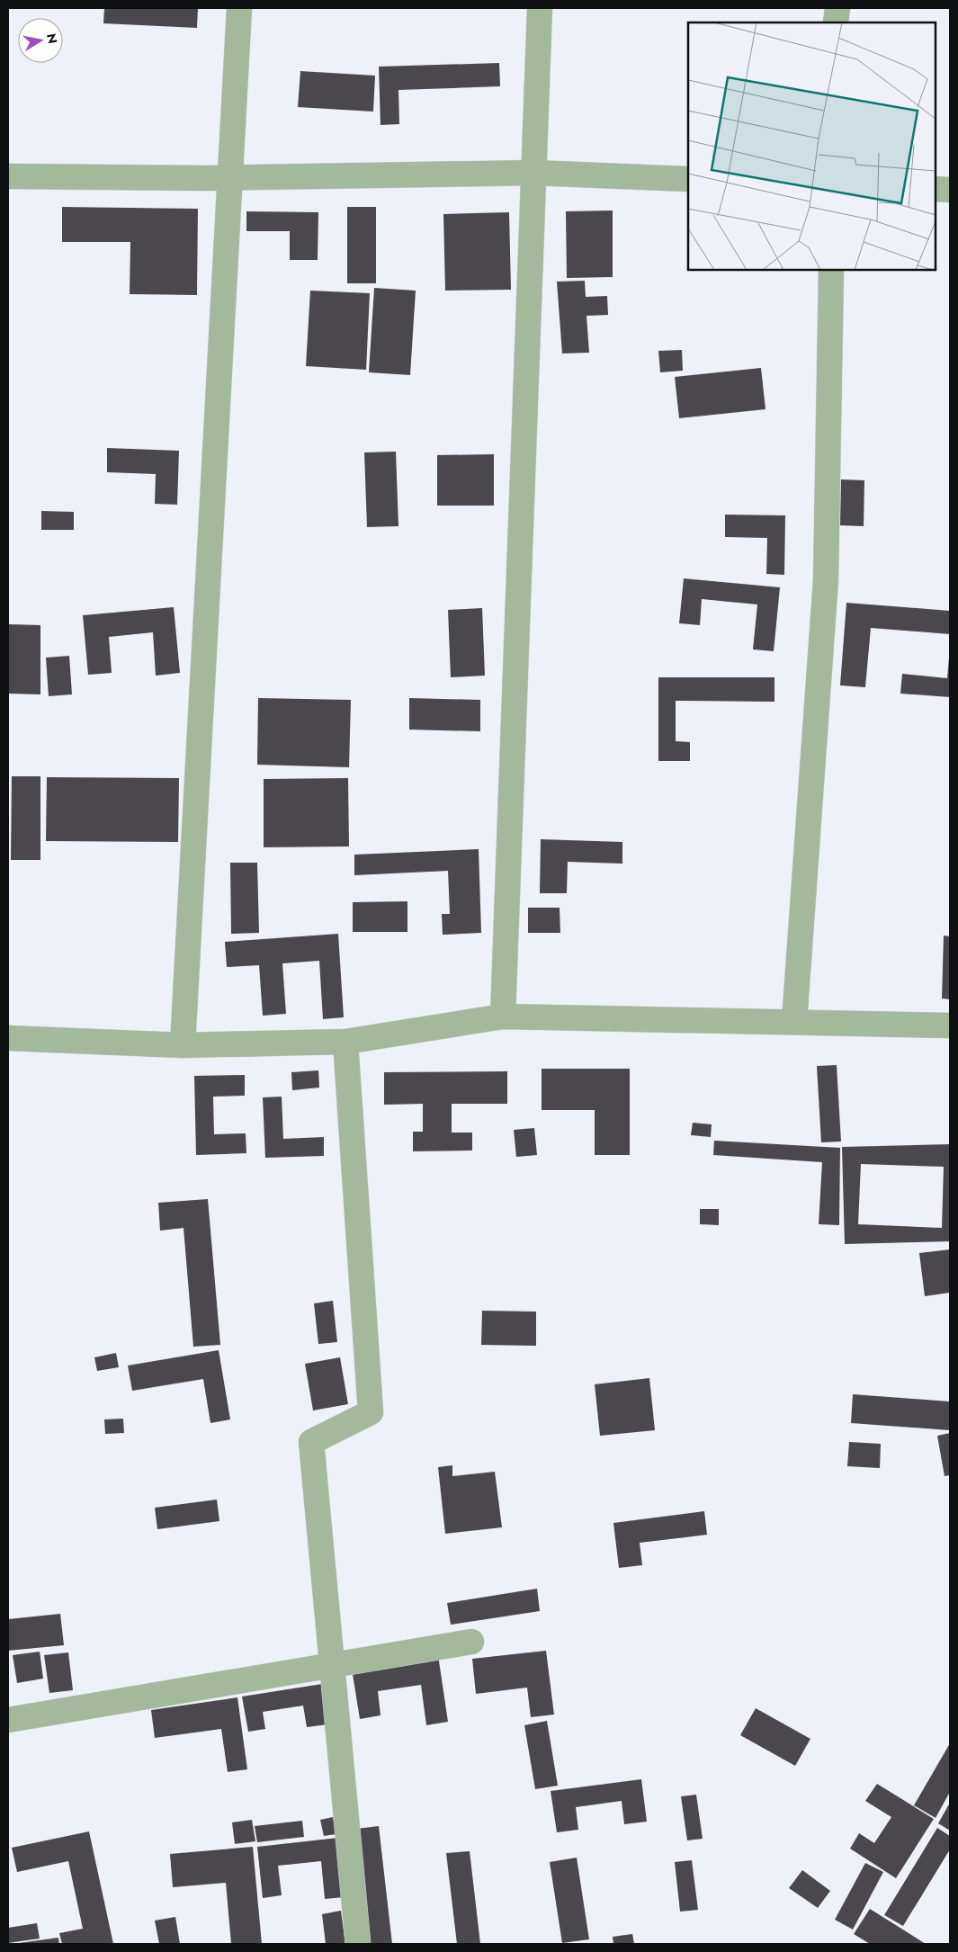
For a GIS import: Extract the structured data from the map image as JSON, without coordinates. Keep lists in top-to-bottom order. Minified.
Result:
{"north":"right"}
